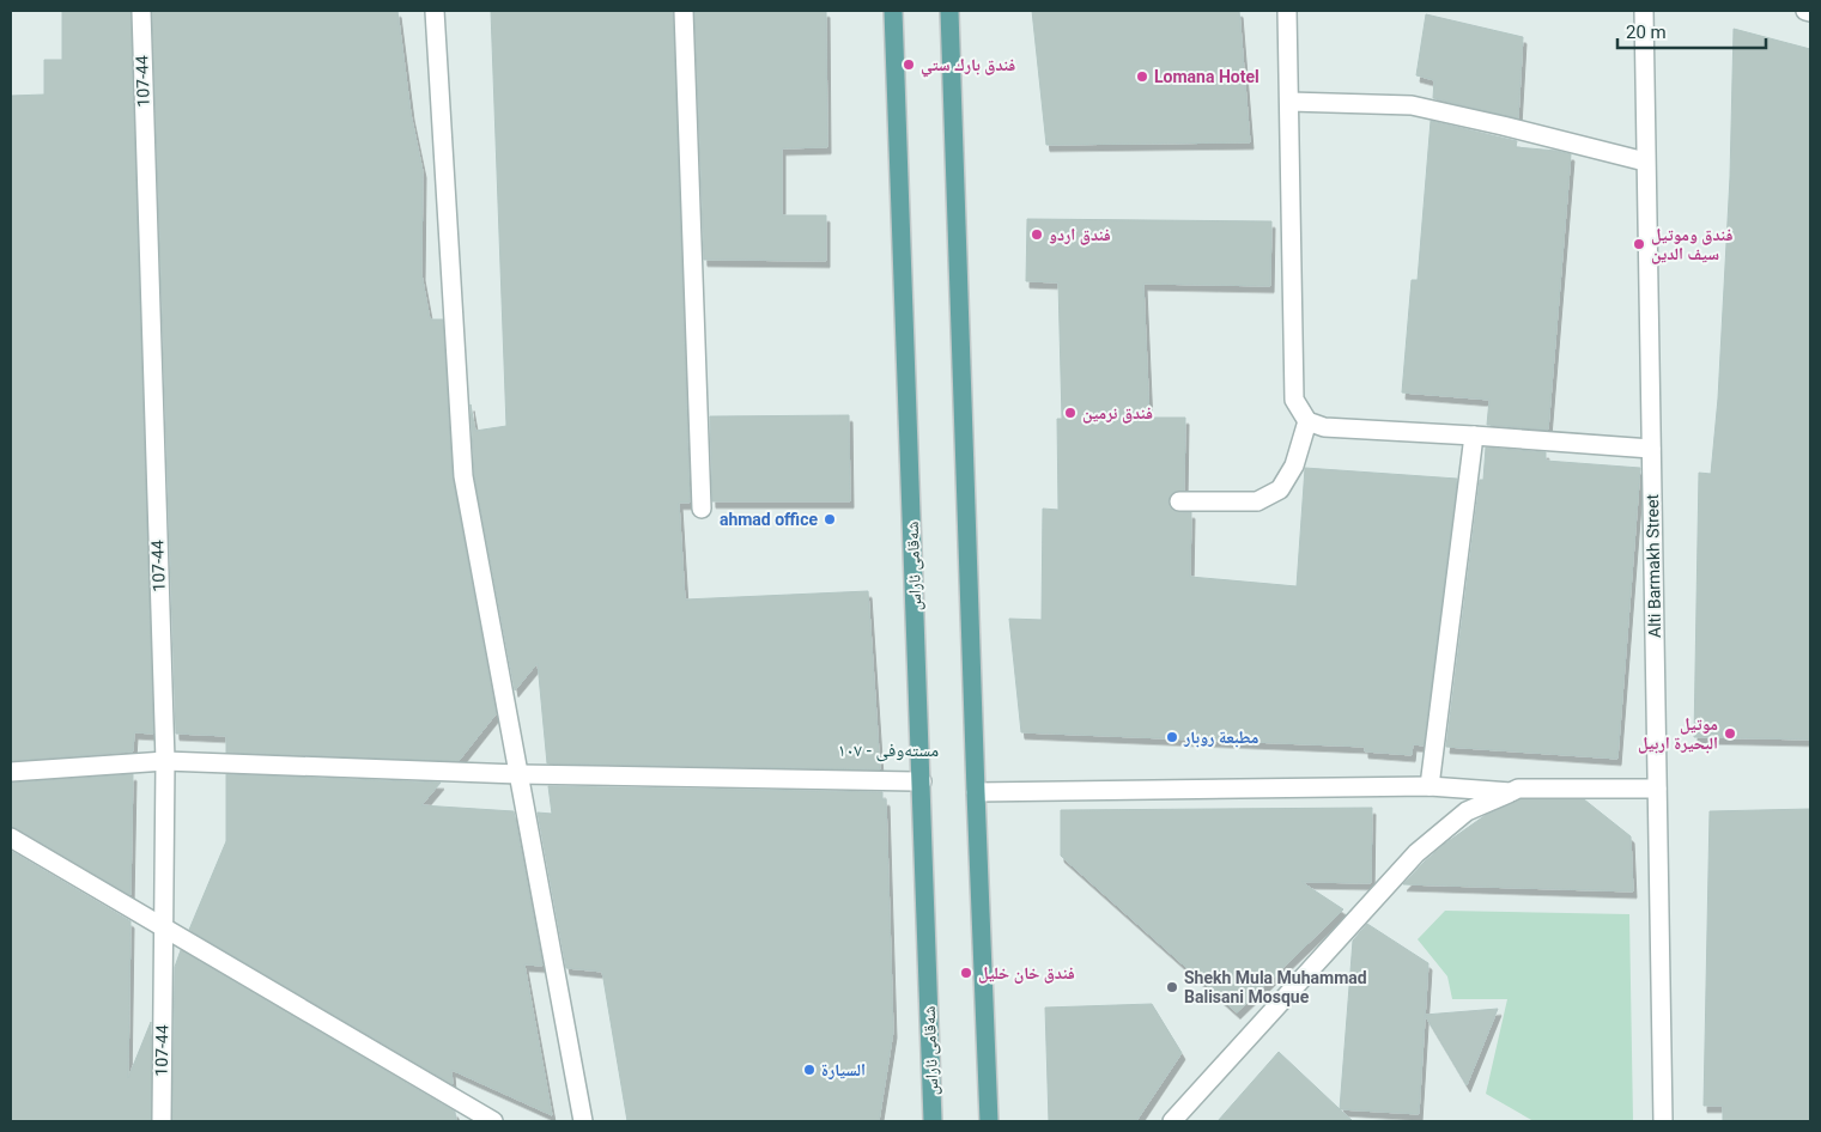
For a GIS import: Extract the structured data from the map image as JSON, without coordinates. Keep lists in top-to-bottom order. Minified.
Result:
{"streets":{"main road":["شەقامی ئاراس"],"street":["107-44","Alti Barmakh Street"]},"districts":["مستەوفی - ١٠٧"],"places":["فندق بارك ستي","Lomana Hotel","فندق اردو","فندق وموتيل سيف الدين","فندق نرمين","ahmad office","موتيل البحيرة اربيل","مطبعة روبار","فندق خان خليل","Shekh Mula Muhammad Balisani Mosque","السيارة"],"scale_bar":"20 m"}
